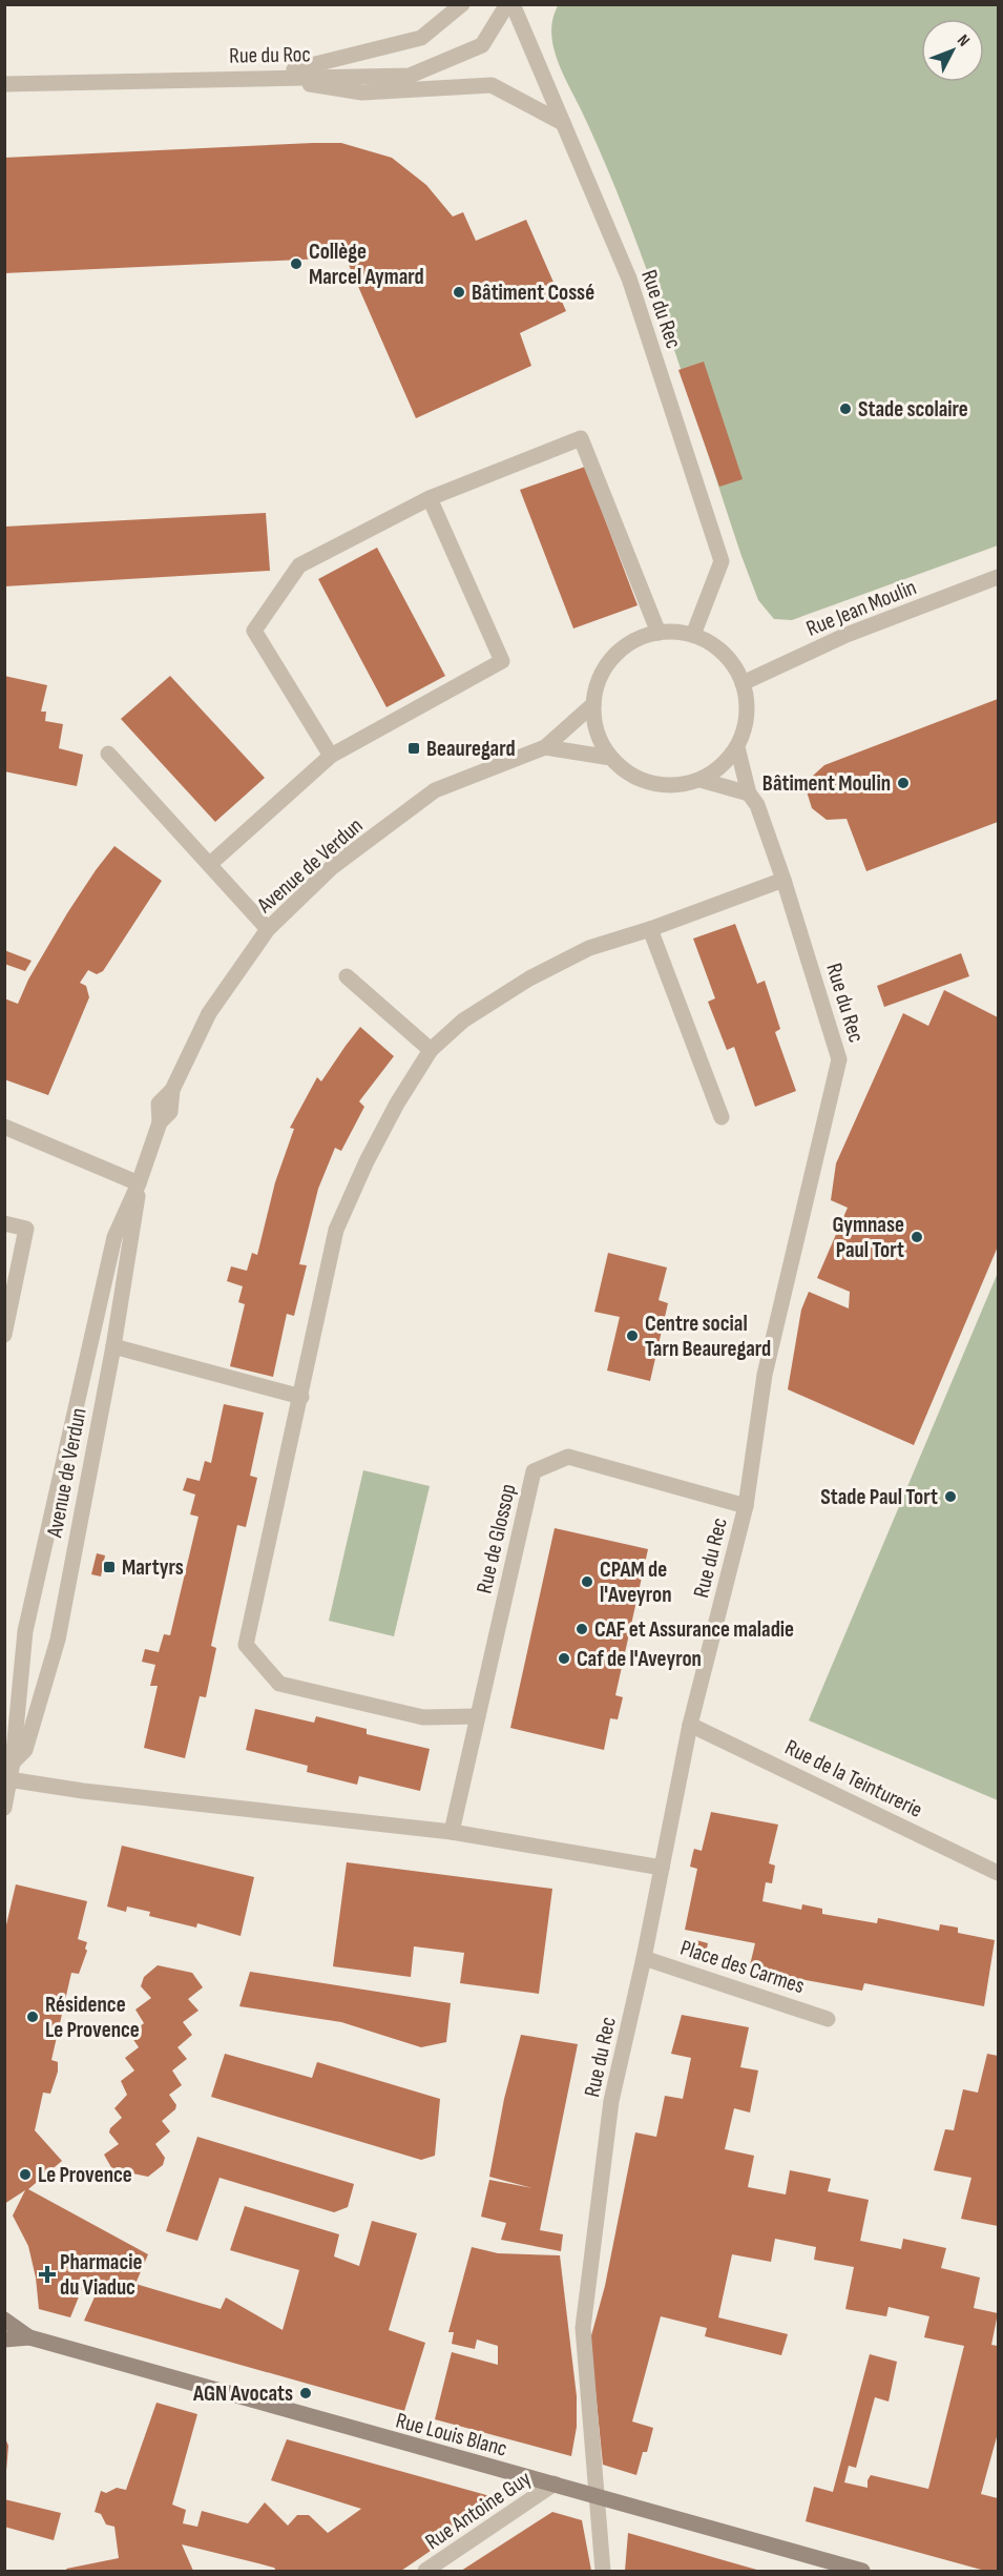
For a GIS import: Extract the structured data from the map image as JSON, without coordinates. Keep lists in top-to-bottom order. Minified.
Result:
{"streets":{"main road":["Rue Louis Blanc"],"street":["Rue du Roc","Rue du Rec","Rue Jean Moulin","Avenue de Verdun","Rue de Glossop","Rue de la Teinturerie","Place des Carmes","Rue Antoine Guy"]},"crossings":[["Rue du Rec","Rue Jean Moulin"],["Rue du Rec","Avenue de Verdun"],["Rue du Rec","Rue de Glossop"],["Rue du Rec","Rue de la Teinturerie"],["Rue du Rec","Place des Carmes"],["Rue du Rec","Rue Louis Blanc"],["Rue Jean Moulin","Avenue de Verdun"],["Rue Louis Blanc","Rue Antoine Guy"]],"places":{"other":["Collège Marcel Aymard","Bâtiment Cossé","Stade scolaire","Bâtiment Moulin","Gymnase Paul Tort","Centre social Tarn Beauregard","Stade Paul Tort","CPAM de l'Aveyron","CAF et Assurance maladie","Caf de l'Aveyron","Résidence Le Provence","Le Provence","AGN Avocats"],"transit":["Beauregard","Martyrs"],"health":["Pharmacie du Viaduc"]},"north":"top right"}
